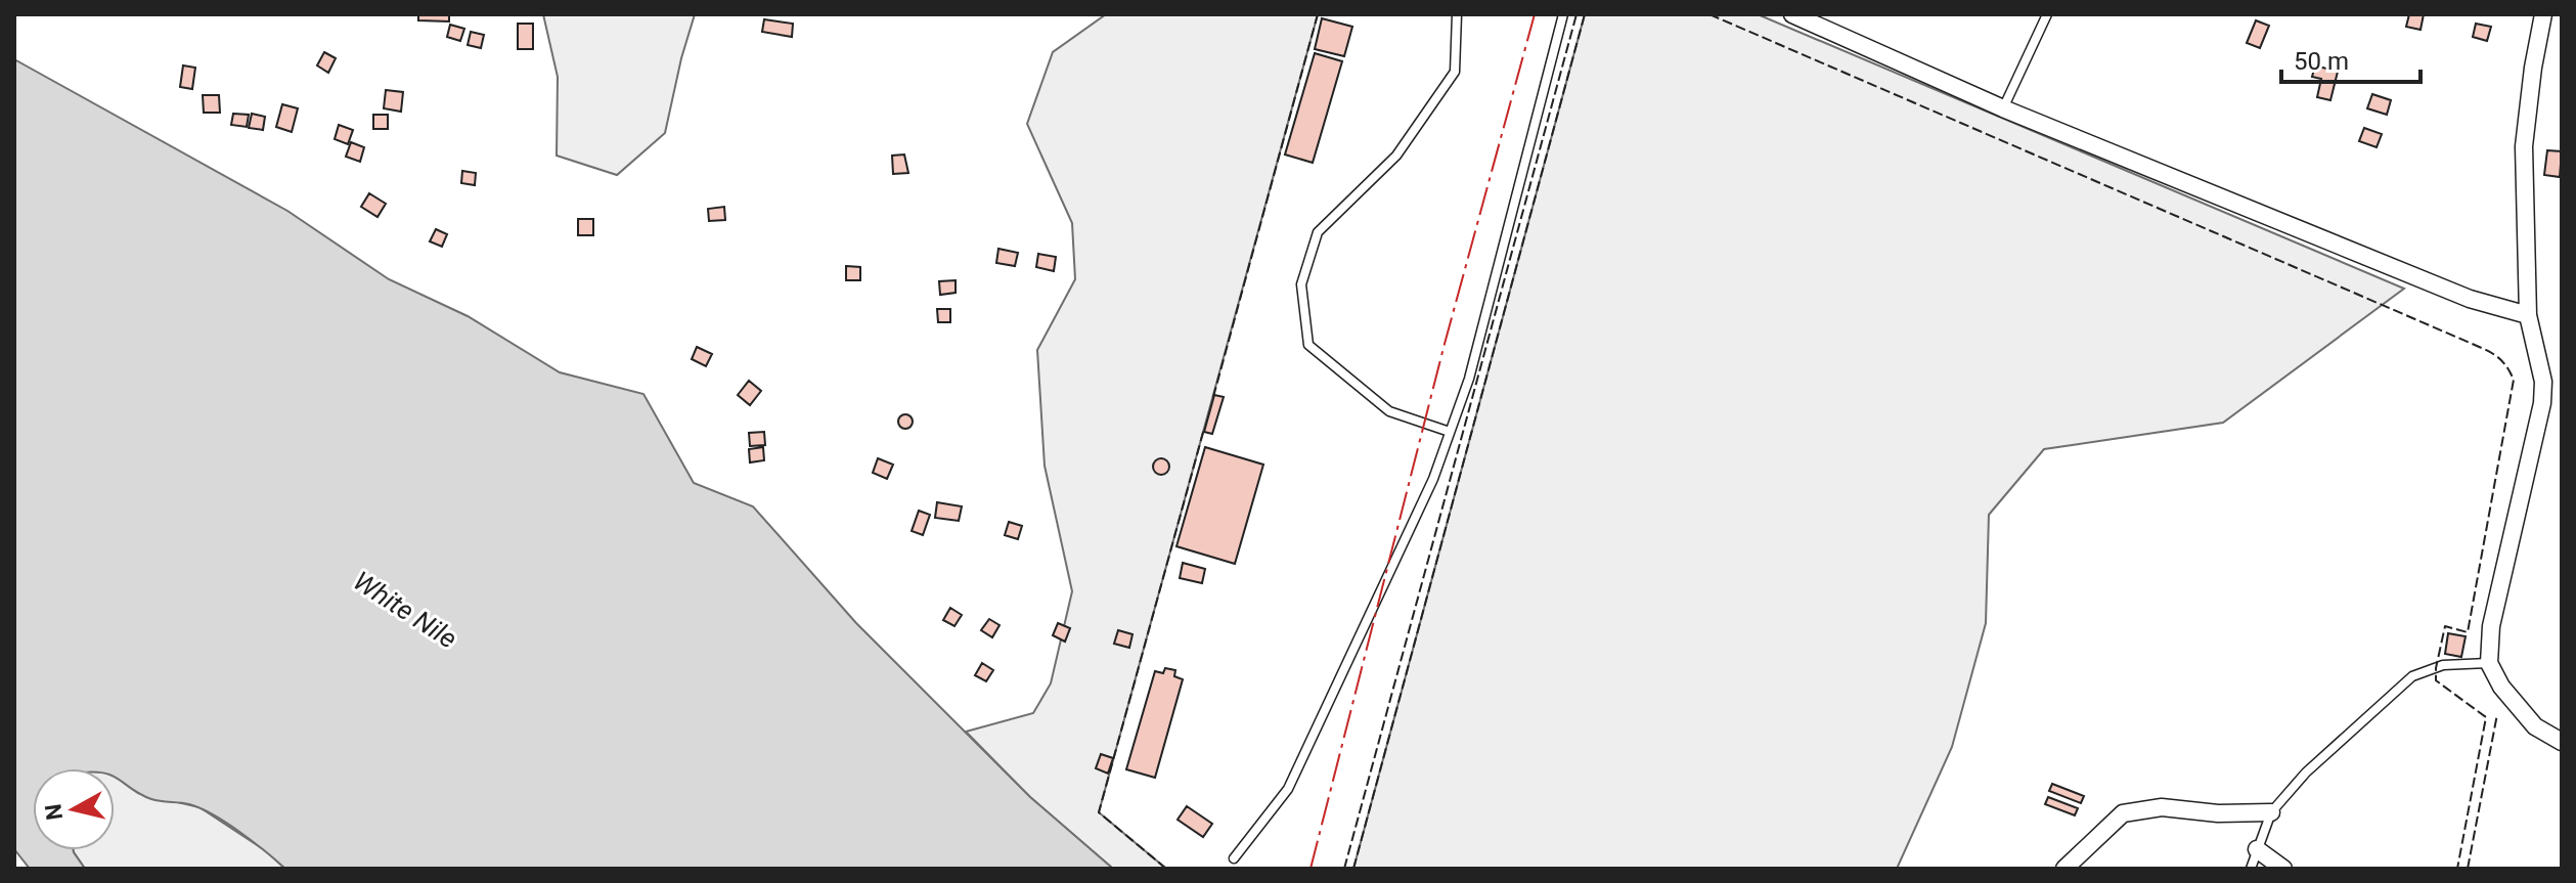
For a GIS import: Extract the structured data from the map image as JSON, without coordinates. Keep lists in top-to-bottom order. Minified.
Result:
{"water":["White Nile"],"scale_bar":"50 m","north":"left"}
